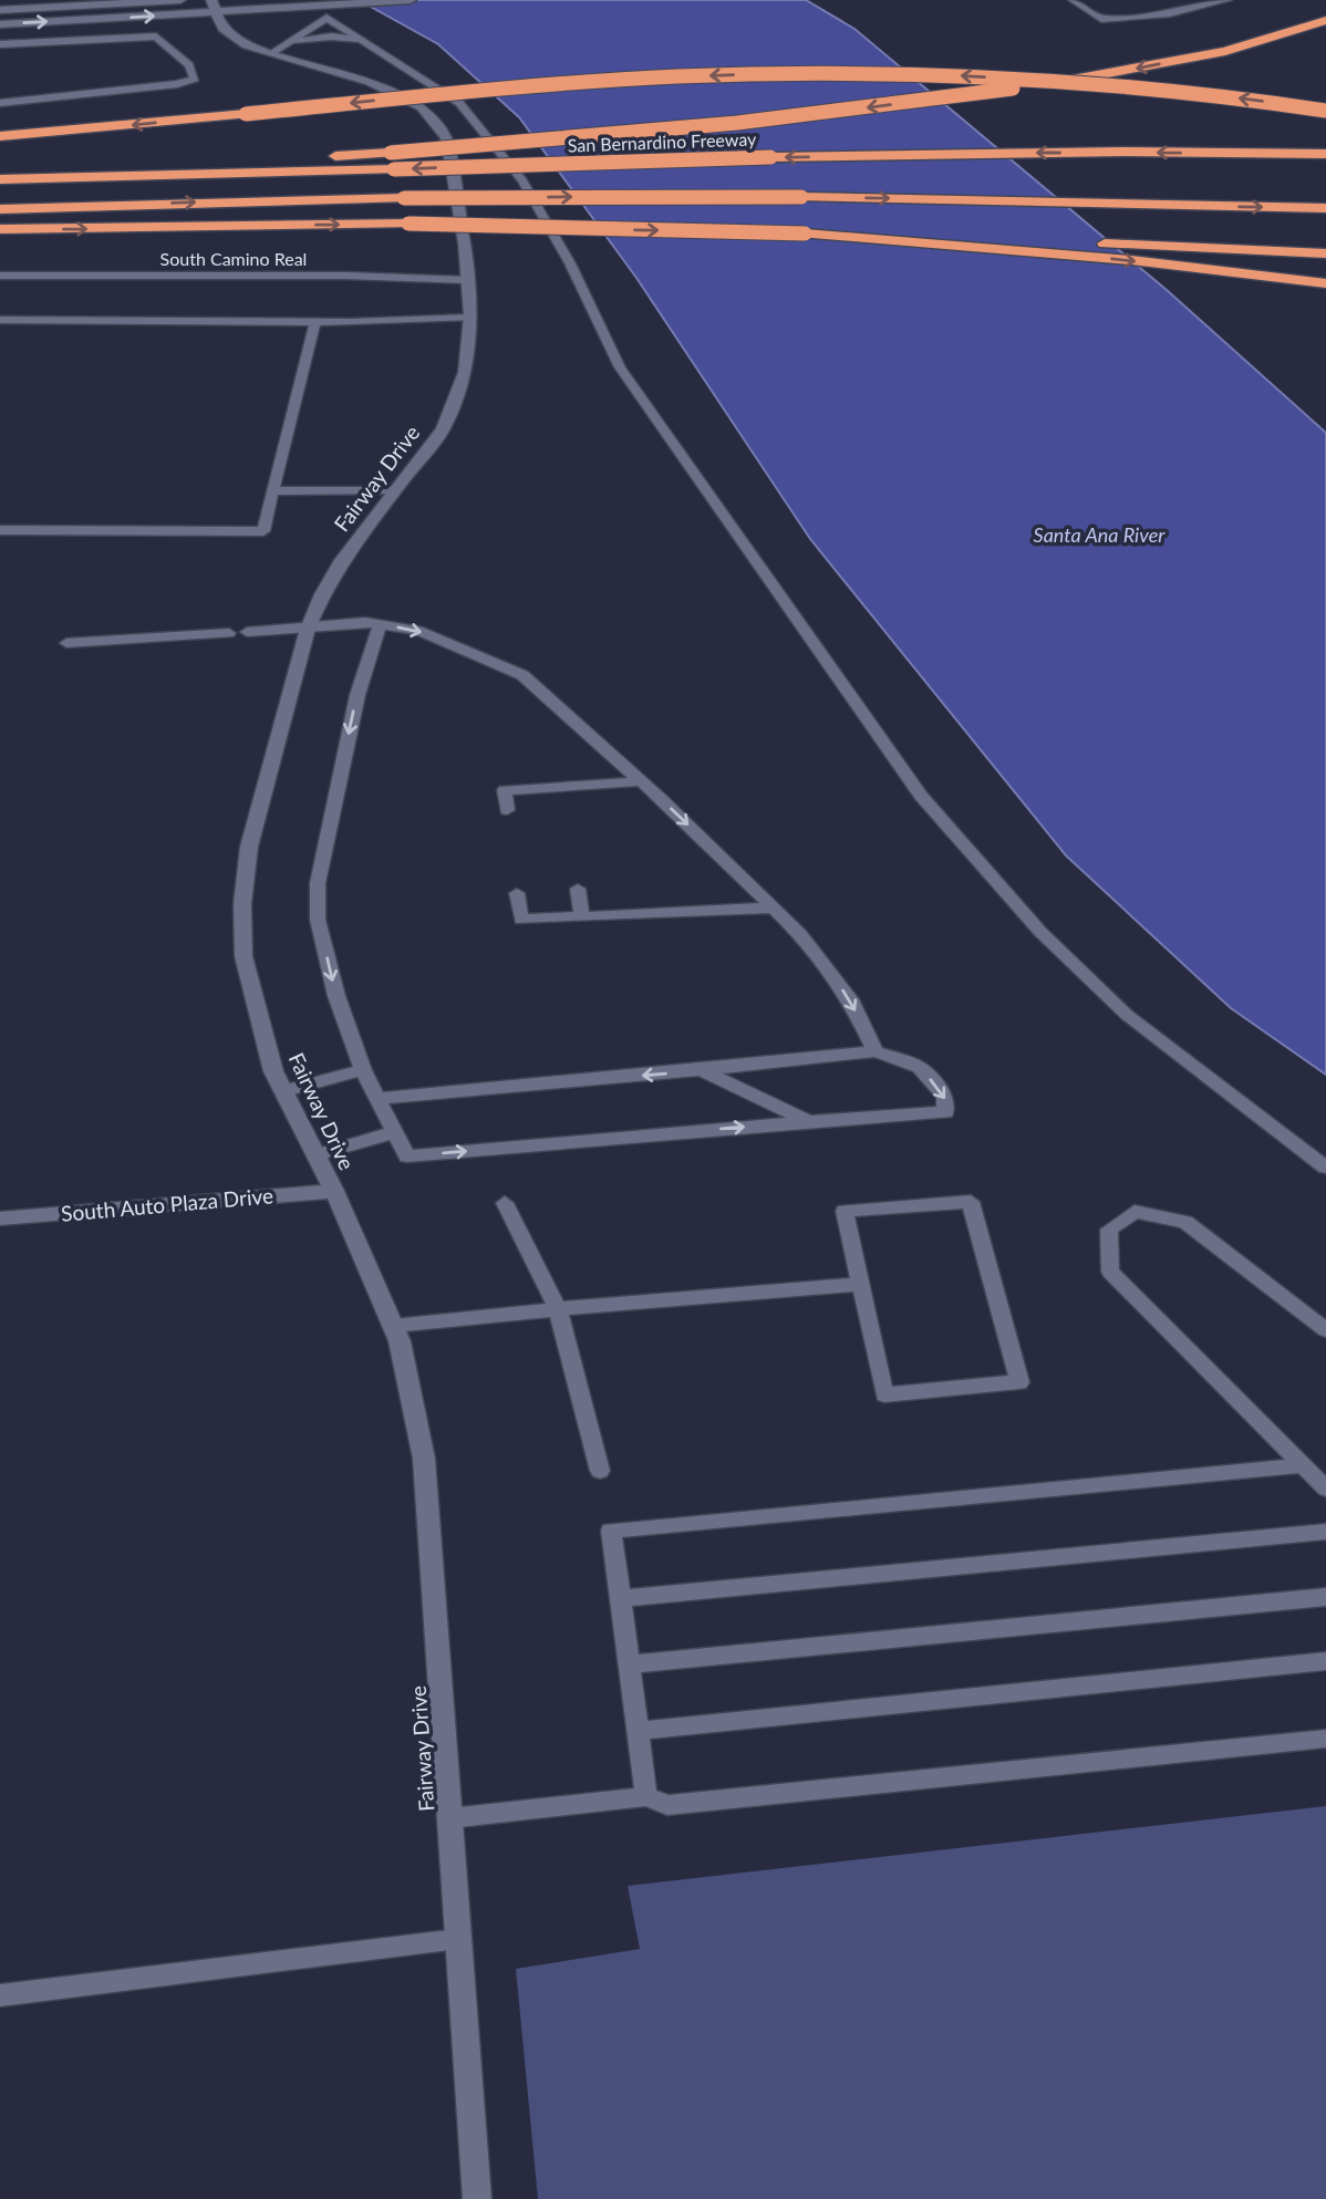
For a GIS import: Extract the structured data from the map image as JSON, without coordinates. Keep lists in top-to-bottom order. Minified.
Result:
{"streets":{"highway":["San Bernardino Freeway"],"street":["South Camino Real","Fairway Drive","South Auto Plaza Drive"]},"crossings":[["South Camino Real","Fairway Drive"],["Fairway Drive","South Auto Plaza Drive"]],"water":["Santa Ana River"]}
